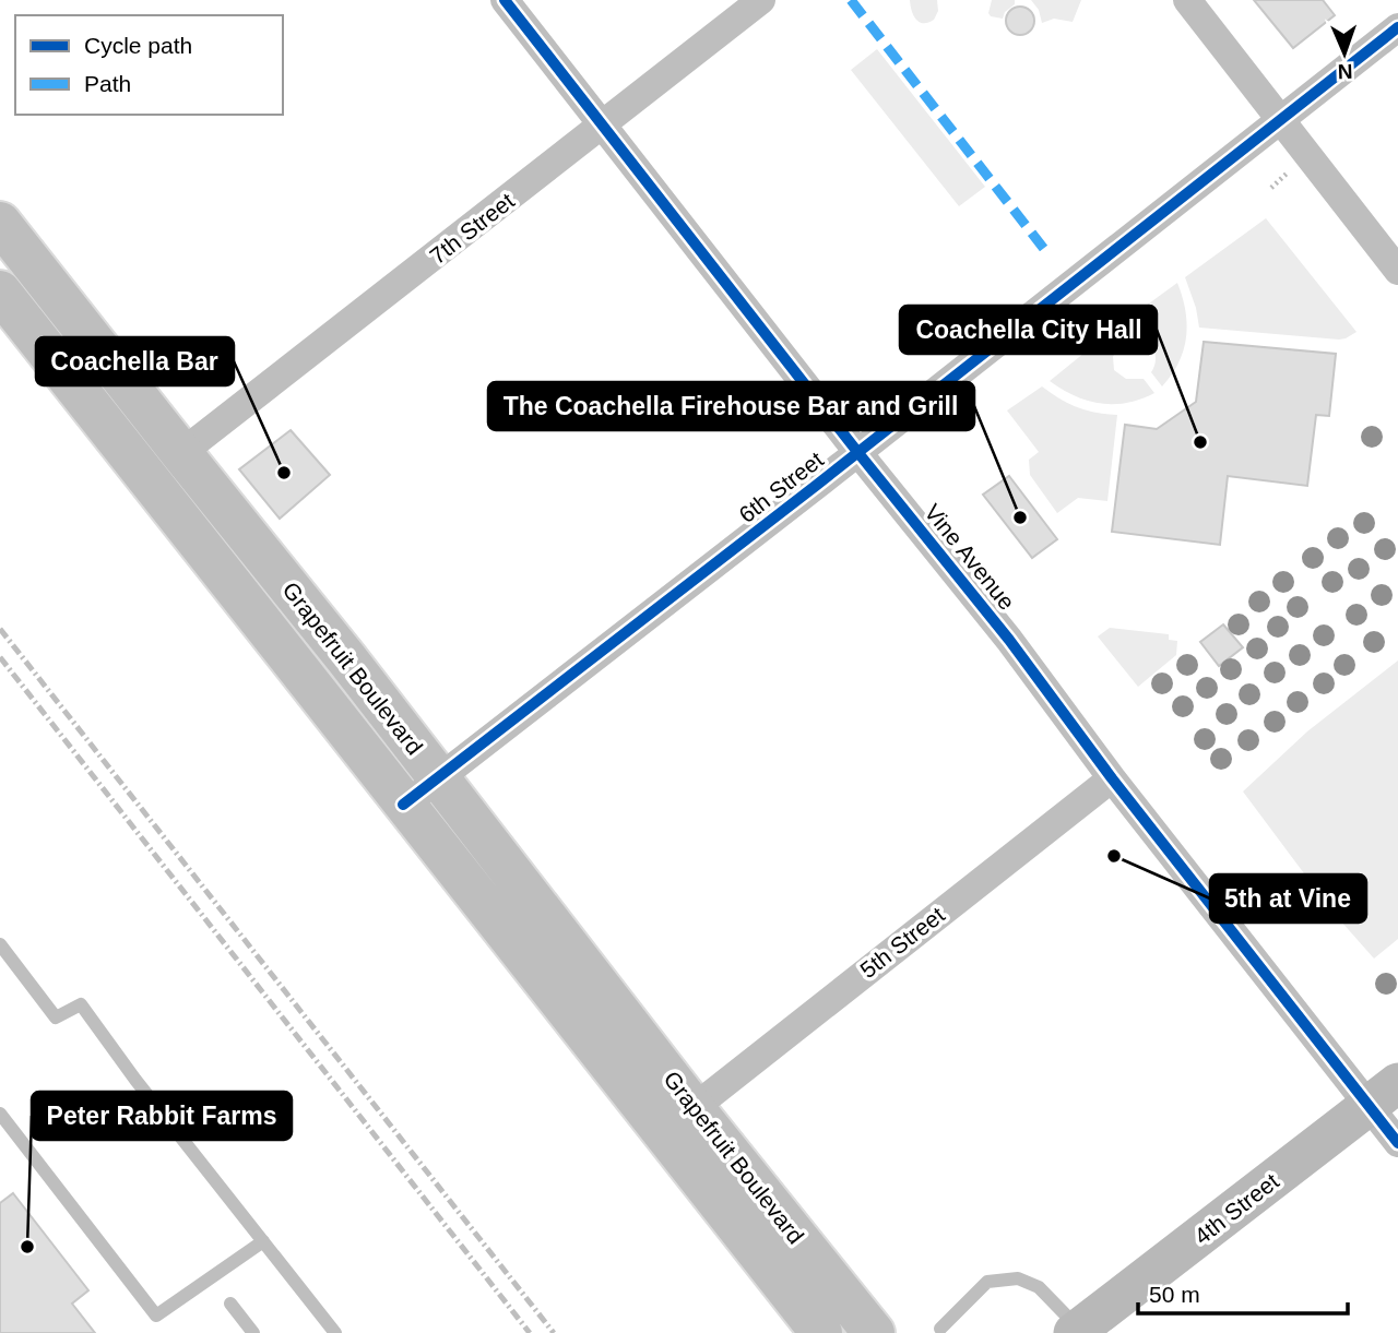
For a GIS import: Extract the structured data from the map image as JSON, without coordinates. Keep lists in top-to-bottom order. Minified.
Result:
{"streets":{"main road":["Grapefruit Boulevard"],"street":["7th Street","6th Street","Vine Avenue","5th Street","4th Street"]},"crossings":[["7th Street","Vine Avenue"],["7th Street","Grapefruit Boulevard"],["6th Street","Vine Avenue"],["6th Street","Grapefruit Boulevard"],["Vine Avenue","5th Street"],["Vine Avenue","4th Street"],["Grapefruit Boulevard","5th Street"]],"places":["Coachella City Hall","Coachella Bar","The Coachella Firehouse Bar and Grill","5th at Vine","Peter Rabbit Farms"],"legend":["Cycle path","Path"],"scale_bar":"50 m","north":"bottom"}
